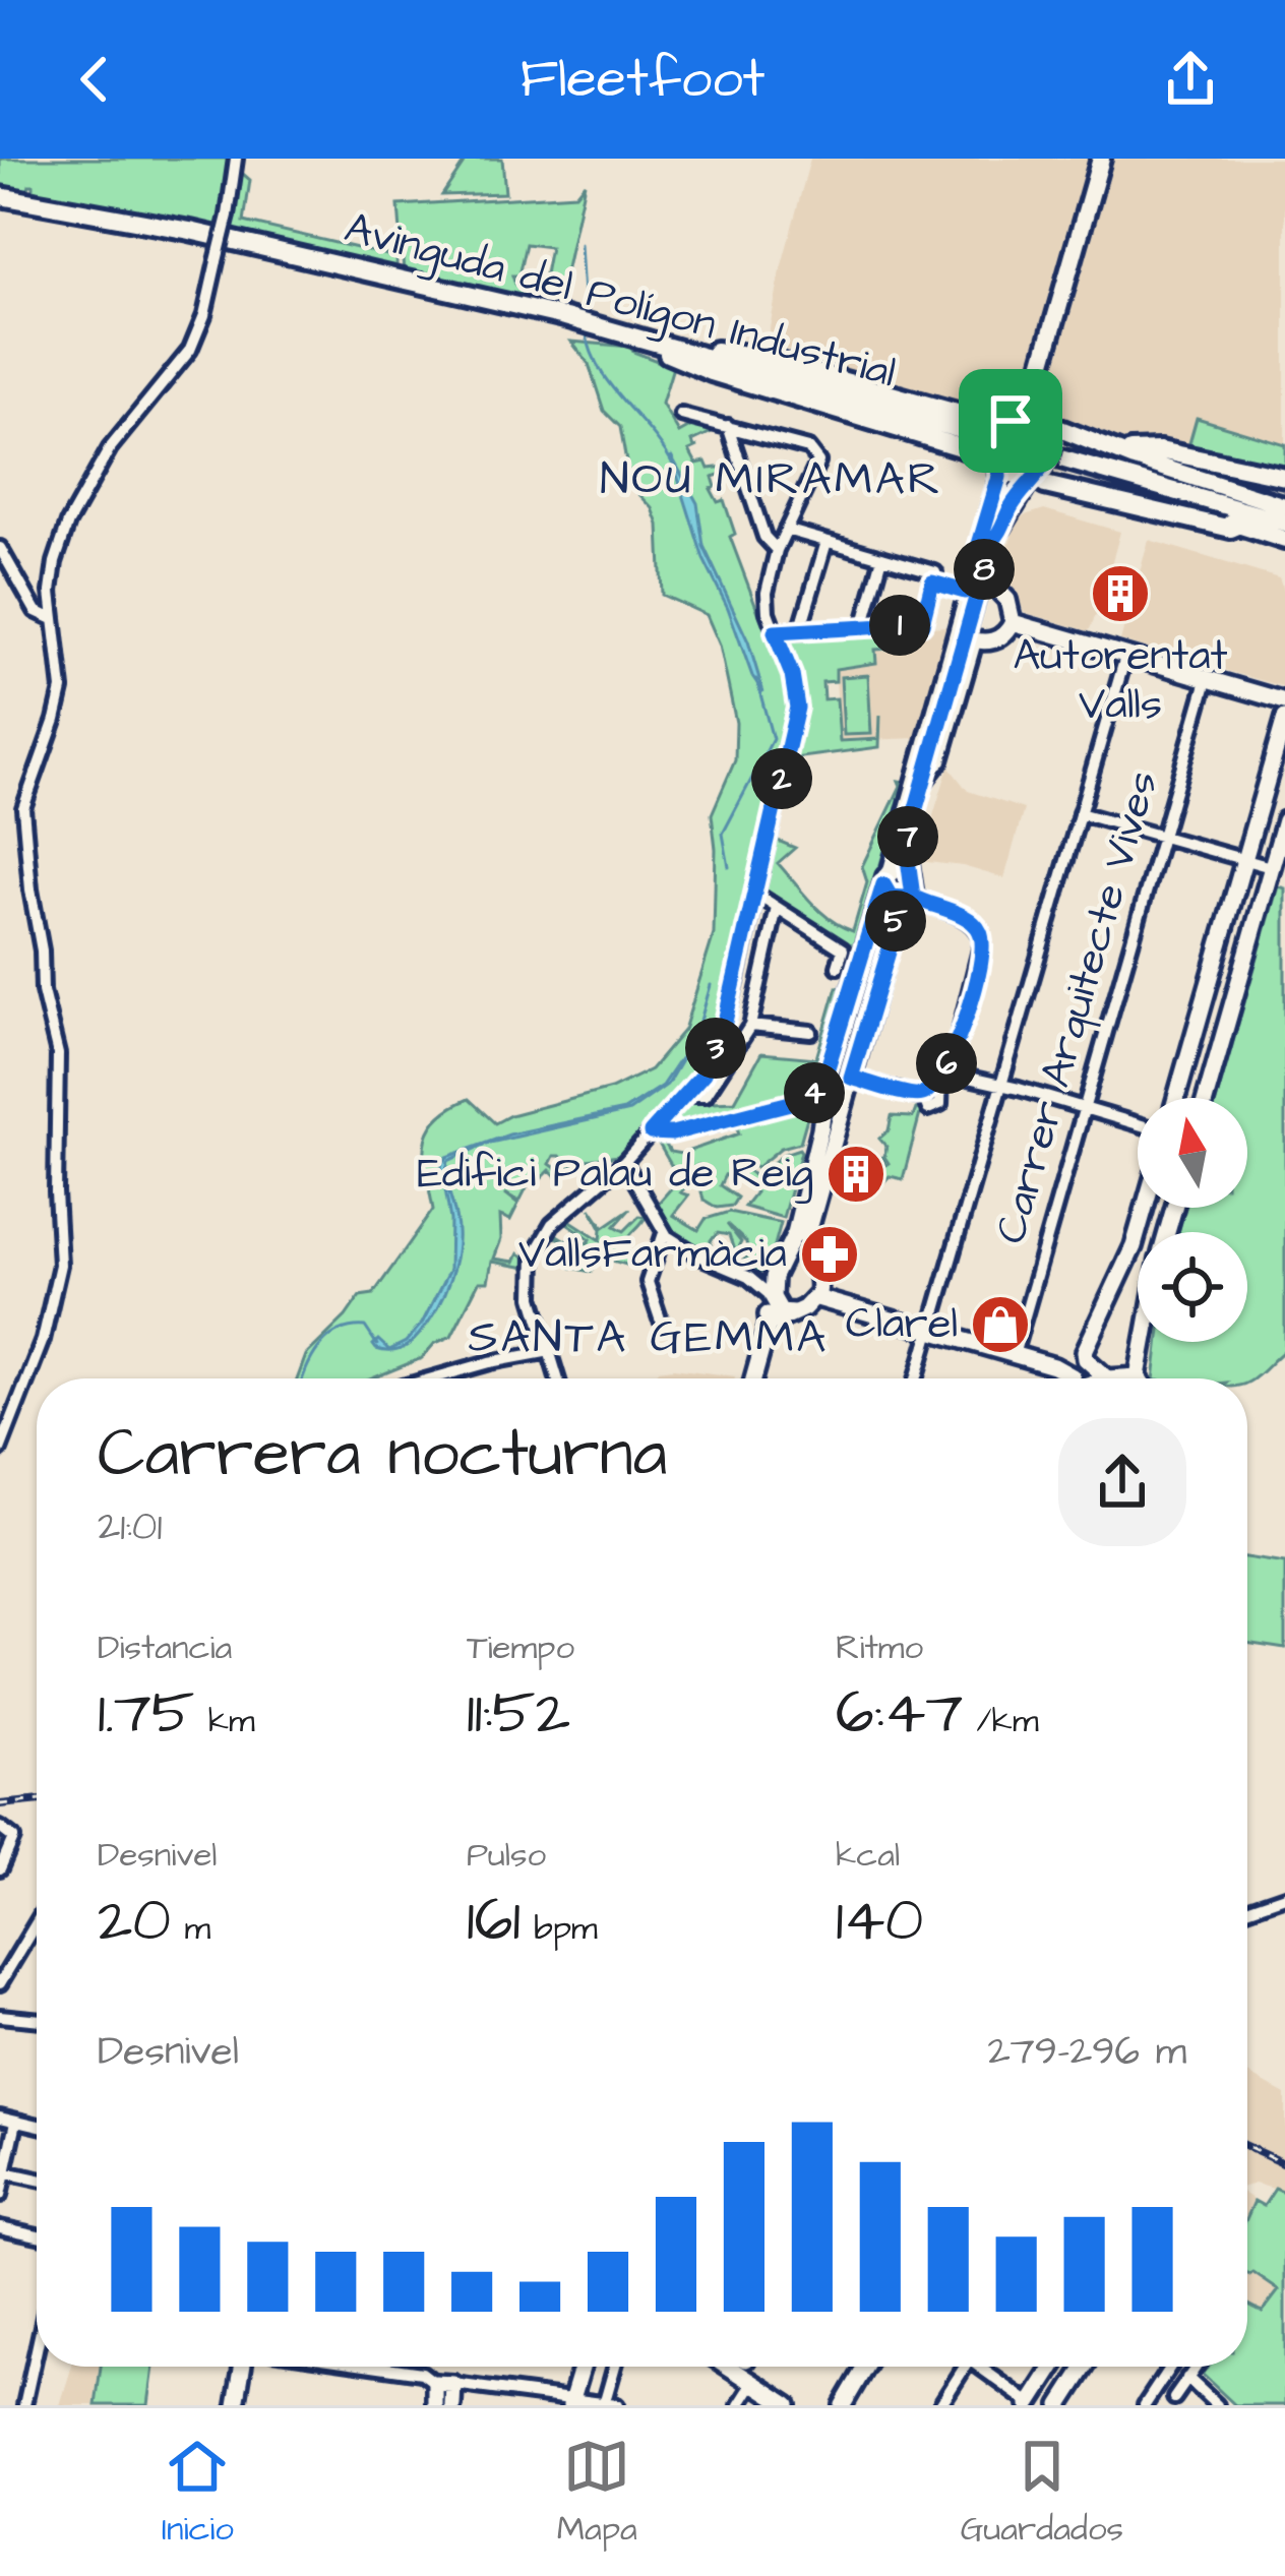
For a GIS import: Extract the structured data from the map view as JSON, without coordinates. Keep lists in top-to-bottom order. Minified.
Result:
{"streets":{"main road":["Avinguda del Polígon Industrial"],"street":["Carrer Arquitecte Vives"]},"districts":["NOU MIRAMAR","SANTA GEMMA"],"places":{"building":["Autorentat Valls","Edifici Palau de Reig"],"pharmacy":["VallsFarmàcia"],"shop":["Clarel"]},"north":"top","page":{"header":"Fleetfoot","pins":["8","1","2","7","5","3","6","4"],"heading":["Carrera nocturna","21:01"],"stats":[["Distancia","1.75 km"],["Tiempo","11:52"],["Ritmo","6:47 /km"],["Desnivel","20 m"],["Pulso","161 bpm"],["kcal","140"]],"chart":["Desnivel","279–296 m"],"tabs":["Inicio","Mapa","Guardados"]}}
